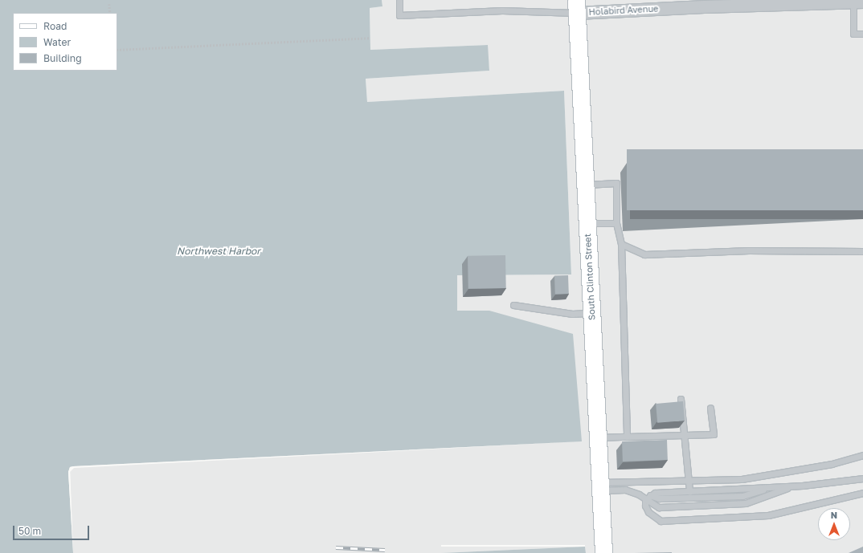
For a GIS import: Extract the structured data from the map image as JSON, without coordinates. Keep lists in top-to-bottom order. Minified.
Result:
{"streets":{"main road":["South Clinton Street"],"street":["Holabird Avenue"]},"crossings":[["Holabird Avenue","South Clinton Street"]],"water":["Northwest Harbor"],"legend":["Road","Water","Building"],"scale_bar":"50 m","north":"top"}
